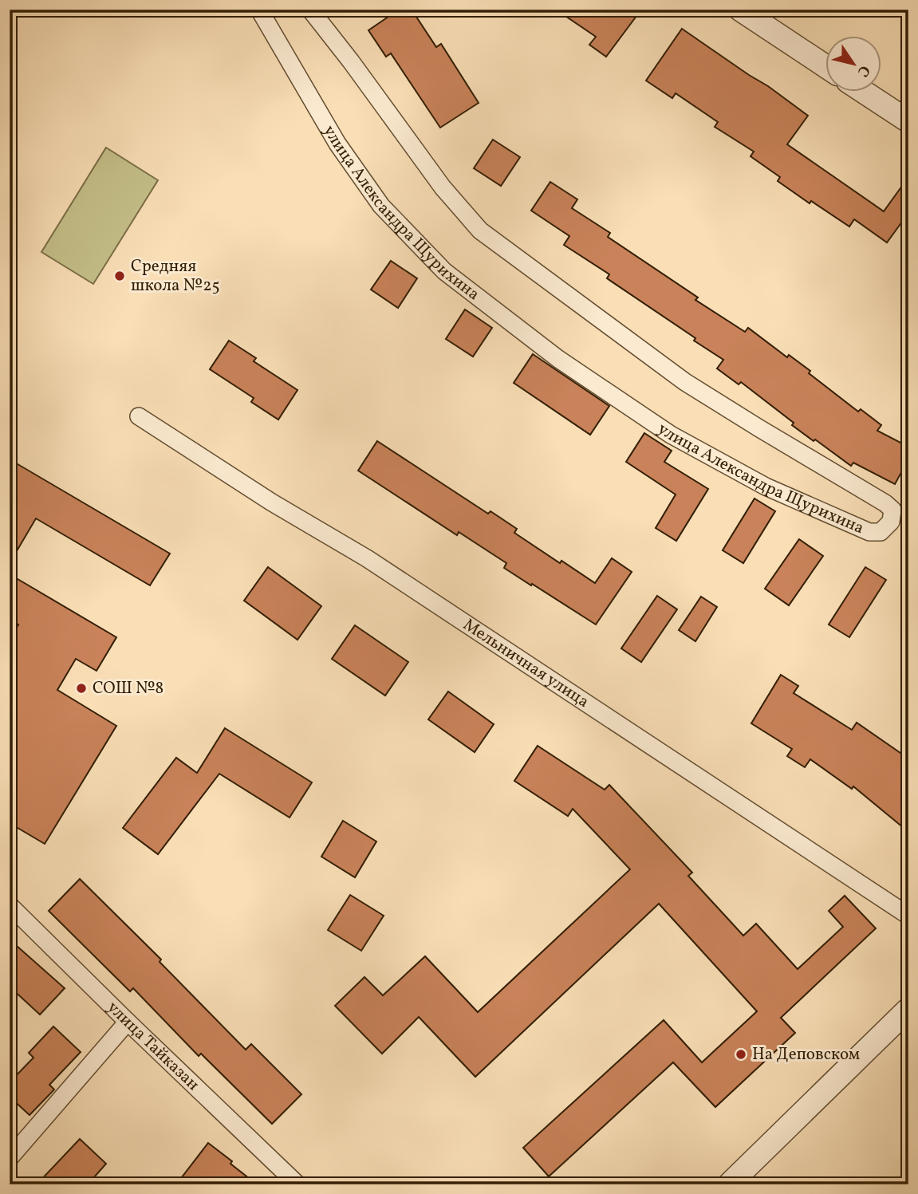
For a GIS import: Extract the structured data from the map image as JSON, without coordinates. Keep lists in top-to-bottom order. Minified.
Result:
{"streets":{"street":["улица Александра Щурихина","Мельничная улица","улица Тайказан"]},"places":["Средняя школа №25","СОШ №8","На Деповском"],"north":"bottom right"}
